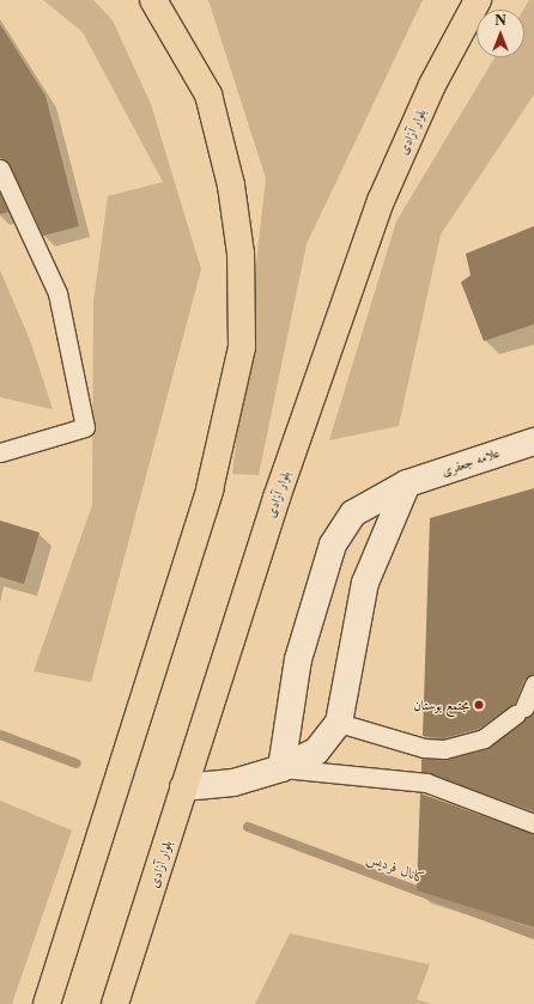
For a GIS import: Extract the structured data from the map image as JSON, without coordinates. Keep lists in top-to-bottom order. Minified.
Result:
{"streets":{"main road":["بلوار آزادی"],"street":["علامه جعفری"]},"water":["کانال فردیس"],"places":["مجتمع بوستان"],"north":"top"}
